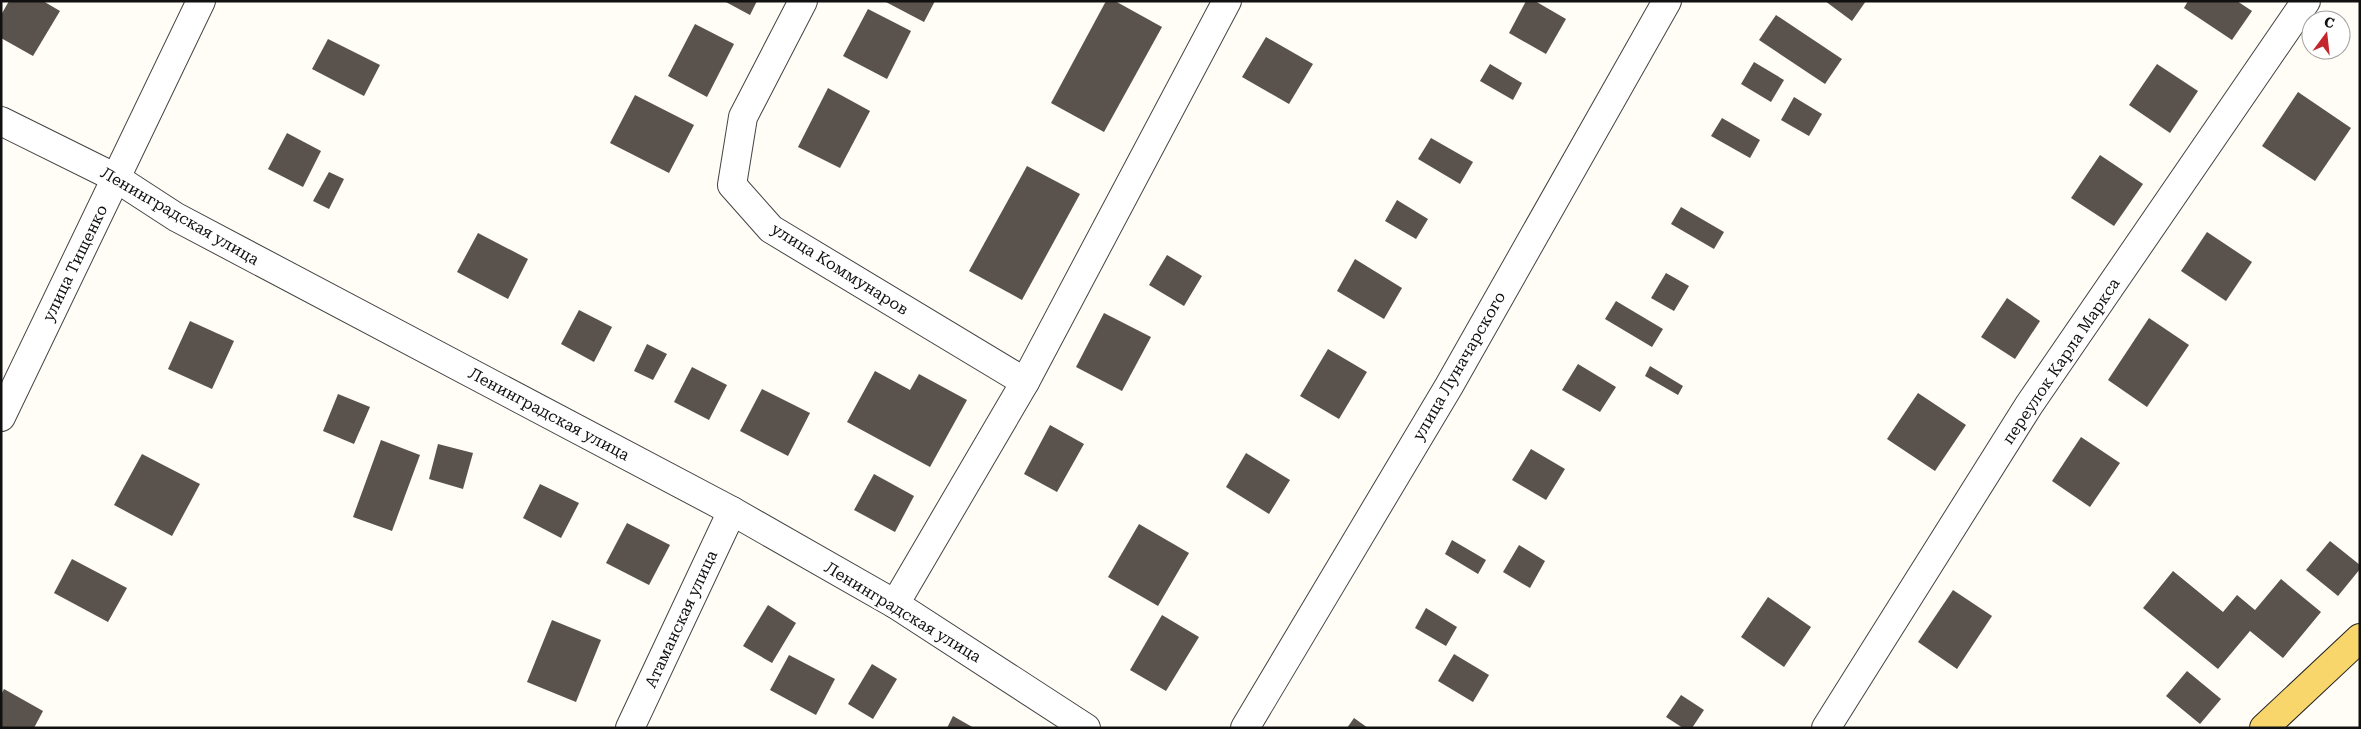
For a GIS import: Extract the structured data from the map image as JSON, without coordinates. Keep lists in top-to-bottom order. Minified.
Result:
{"streets":{"street":["Ленинградская улица","улица Тищенко","улица Коммунаров","переулок Карла Маркса","улица Луначарского","Атаманская улица"]},"crossings":[["Ленинградская улица","улица Тищенко"],["Ленинградская улица","Атаманская улица"]],"north":"top"}
